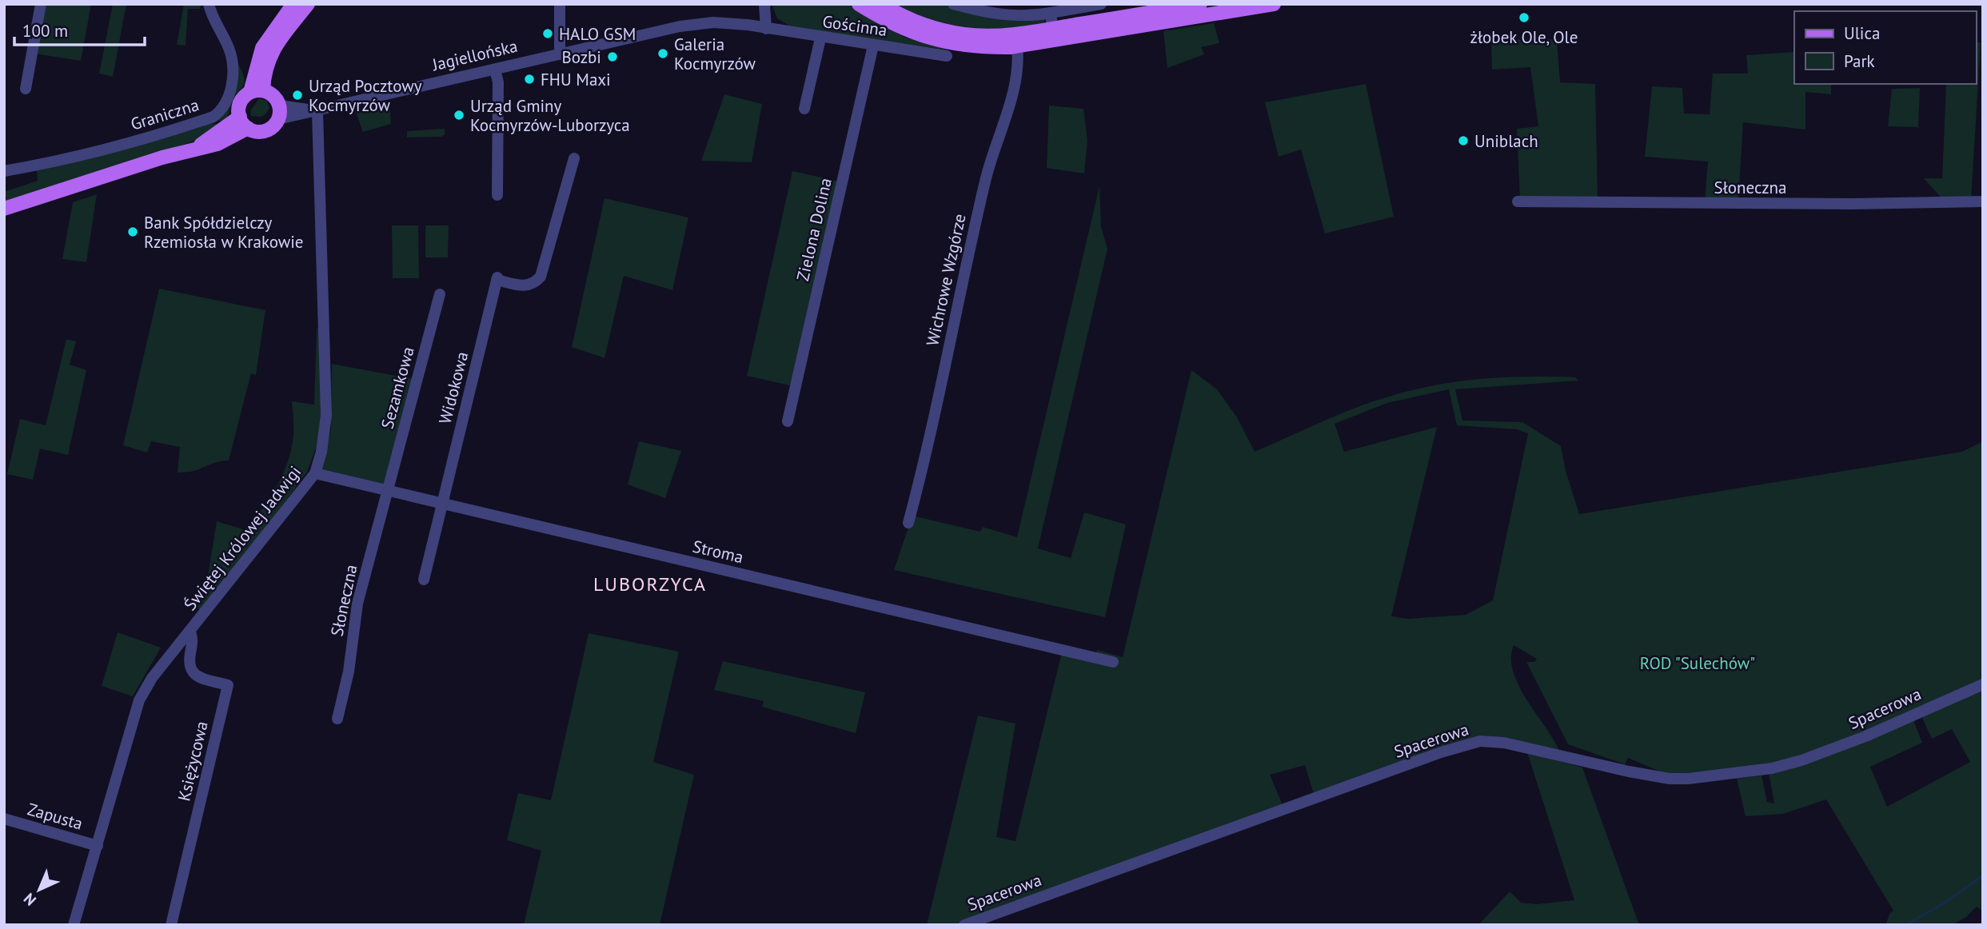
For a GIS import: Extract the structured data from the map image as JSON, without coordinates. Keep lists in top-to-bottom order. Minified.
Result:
{"streets":{"street":["Gościnna","Jagiellońska","Graniczna","Słoneczna","Zielona Dolina","Wichrowe Wzgórze","Sezamkowa","Widokowa","Świętej Królowej Jadwigi","Stroma","Spacerowa","Księżycowa","Zapusta"]},"crossings":[["Gościnna","Jagiellońska"],["Gościnna","Zielona Dolina"],["Jagiellońska","Świętej Królowej Jadwigi"],["Słoneczna","Sezamkowa"],["Słoneczna","Stroma"],["Sezamkowa","Stroma"],["Widokowa","Stroma"],["Świętej Królowej Jadwigi","Stroma"],["Świętej Królowej Jadwigi","Księżycowa"],["Świętej Królowej Jadwigi","Zapusta"]],"districts":["LUBORZYCA"],"parks":["ROD \"Sulechów\""],"places":["żłobek Ole, Ole","HALO GSM","Galeria Kocmyrzów","Bozbi","FHU Maxi","Urząd Pocztowy Kocmyrzów","Urząd Gminy Kocmyrzów-Luborzyca","Uniblach","Bank Spółdzielczy Rzemiosła w Krakowie"],"legend":["Ulica","Park"],"scale_bar":"100 m","north":"bottom left"}
